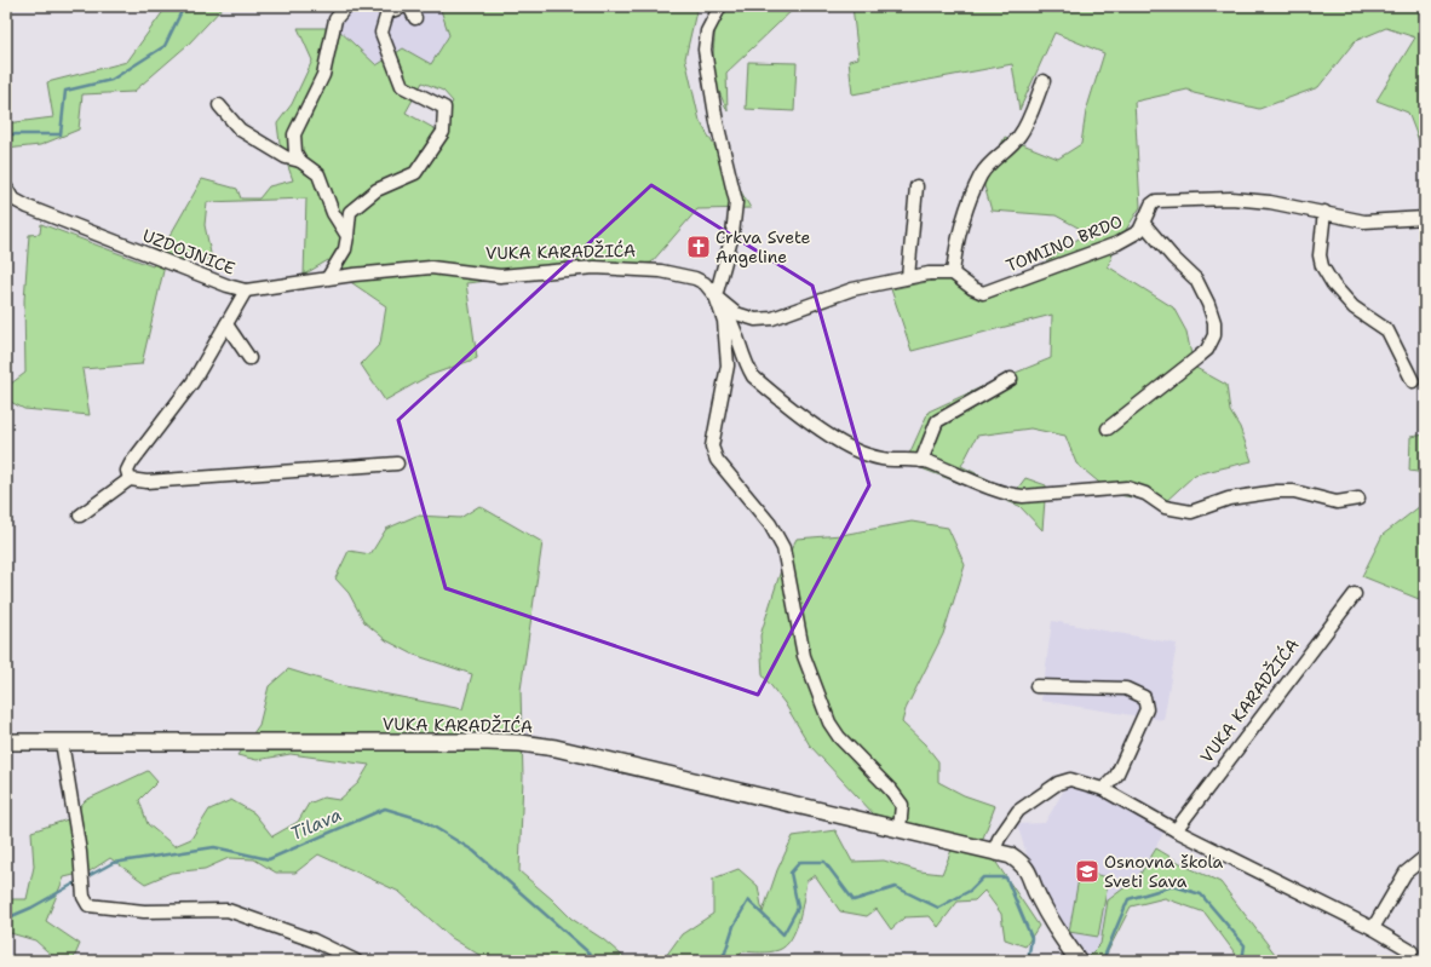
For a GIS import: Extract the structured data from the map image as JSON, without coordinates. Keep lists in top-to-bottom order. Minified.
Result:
{"streets":{"street":["TOMINO BRDO","UZDOJNICE","VUKA KARADŽIĆA"]},"crossings":[["UZDOJNICE","VUKA KARADŽIĆA"]],"water":["Tilava"],"places":{"church":["Crkva Svete Angeline"],"school or university":["Osnovna škola Sveti Sava"]}}
